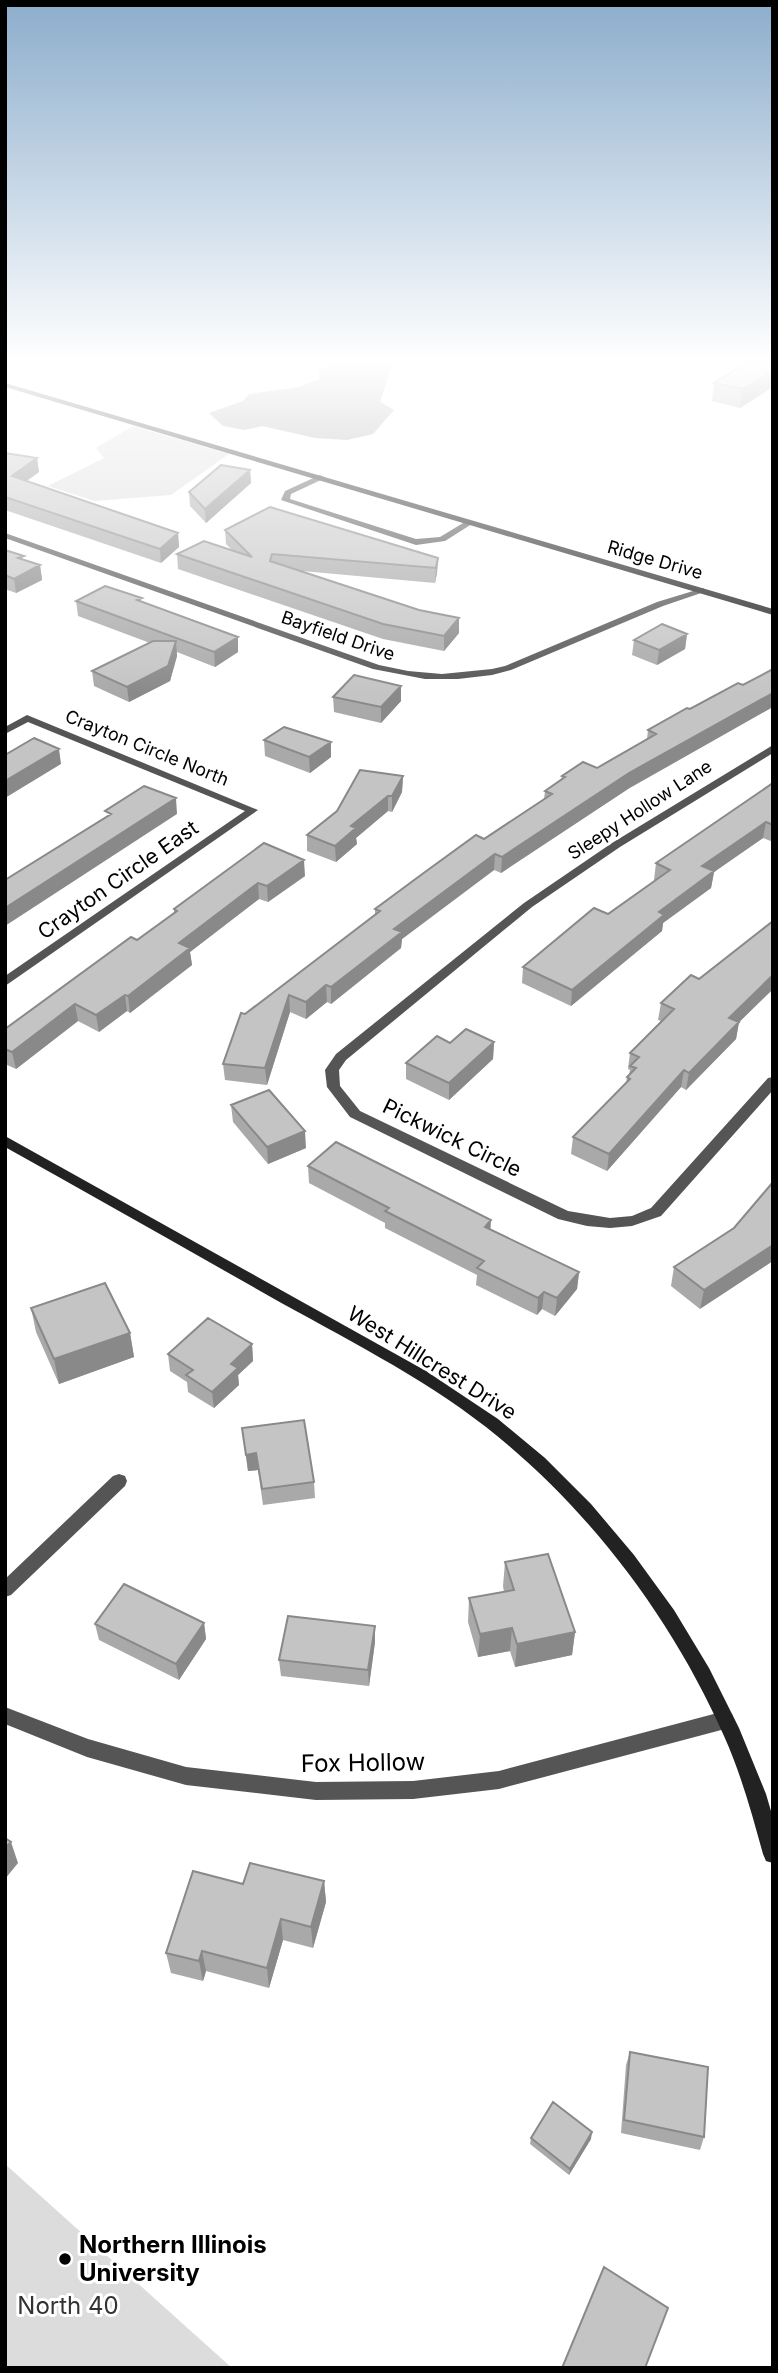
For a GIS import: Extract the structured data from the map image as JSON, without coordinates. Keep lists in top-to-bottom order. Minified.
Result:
{"streets":{"street":["Ridge Drive","Bayfield Drive","Crayton Circle North","Sleepy Hollow Lane","Crayton Circle East","Pickwick Circle","West Hillcrest Drive","Fox Hollow"]},"crossings":[["Ridge Drive","Bayfield Drive"],["Crayton Circle North","Crayton Circle East"],["Sleepy Hollow Lane","Pickwick Circle"],["West Hillcrest Drive","Fox Hollow"]],"parks":["North 40"],"places":["Northern Illinois University"]}
